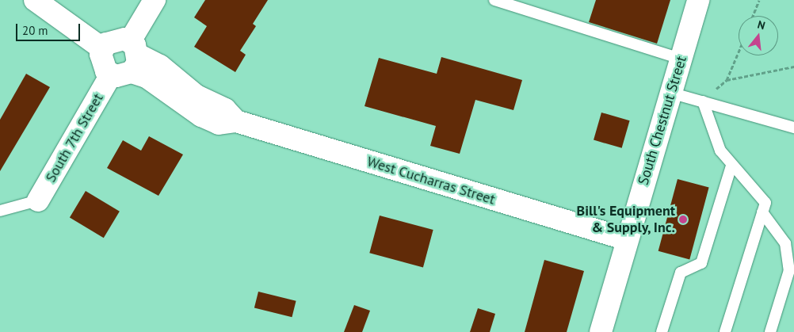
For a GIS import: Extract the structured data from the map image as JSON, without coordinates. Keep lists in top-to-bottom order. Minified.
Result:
{"streets":{"street":["South Chestnut Street","South 7th Street","West Cucharras Street"]},"crossings":[["South Chestnut Street","West Cucharras Street"],["South 7th Street","West Cucharras Street"]],"places":["Bill's Equipment & Supply, Inc."],"scale_bar":"20 m","north":"top"}
